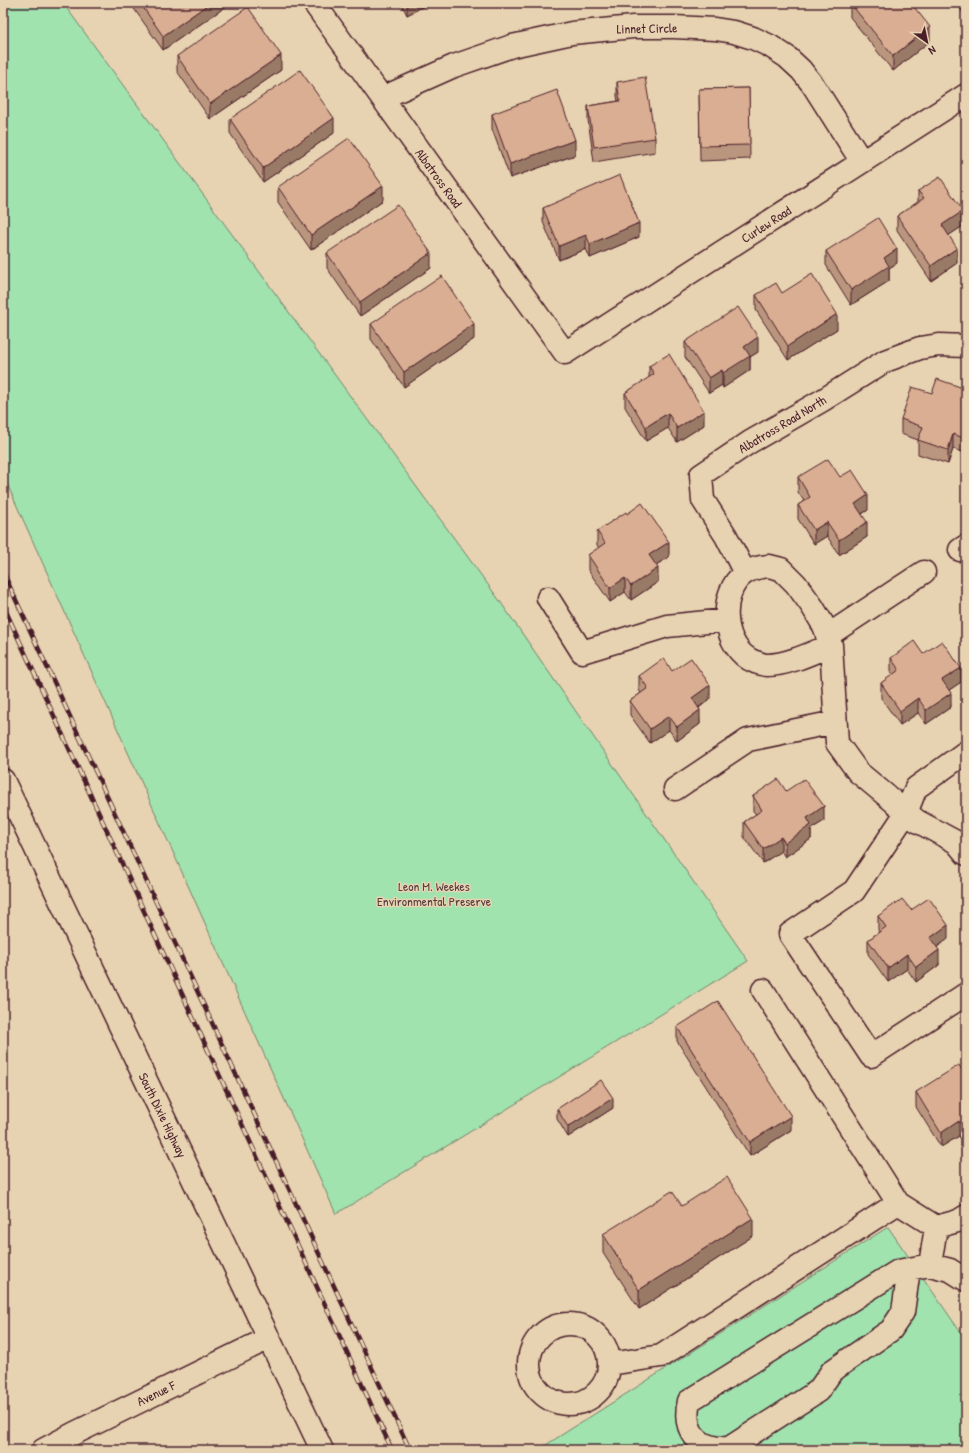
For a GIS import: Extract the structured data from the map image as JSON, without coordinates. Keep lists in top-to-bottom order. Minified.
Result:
{"streets":{"street":["Linnet Circle","Albatross Road","Curlew Road","Albatross Road North","South Dixie Highway","Avenue F"]},"crossings":[["Linnet Circle","Albatross Road"],["Linnet Circle","Curlew Road"],["Albatross Road","Curlew Road"],["South Dixie Highway","Avenue F"]],"parks":["Leon M. Weekes Environmental Preserve"],"north":"bottom right"}
